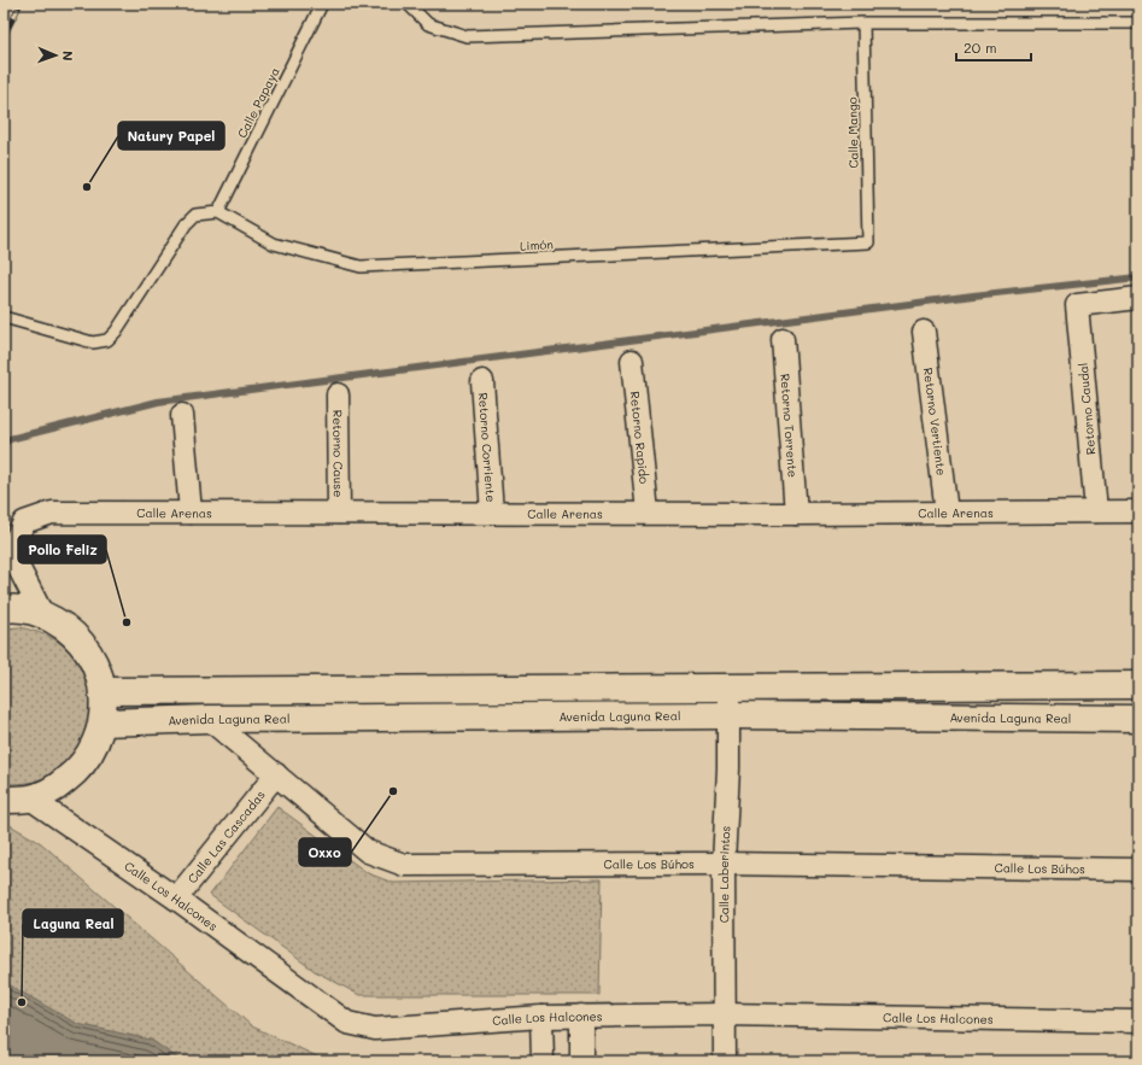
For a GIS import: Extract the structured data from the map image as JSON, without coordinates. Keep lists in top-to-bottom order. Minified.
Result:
{"streets":{"street":["Retorno Caudal","Retorno Vertiente","Retorno Torrente","Retorno Rapido","Retorno Corriente","Retorno Cause","Calle Arenas","Avenida Laguna Real","Calle Las Cascadas","Calle Los Búhos","Calle Laberintos","Calle Los Halcones"],"lane":["Calle Papaya","Calle Mango","Limón"]},"crossings":[["Calle Papaya","Limón"],["Calle Mango","Limón"],["Retorno Caudal","Calle Arenas"],["Retorno Vertiente","Calle Arenas"],["Retorno Torrente","Calle Arenas"],["Retorno Rapido","Calle Arenas"],["Retorno Corriente","Calle Arenas"],["Retorno Cause","Calle Arenas"],["Avenida Laguna Real","Calle Los Búhos"],["Avenida Laguna Real","Calle Laberintos"],["Calle Las Cascadas","Calle Los Búhos"],["Calle Las Cascadas","Calle Los Halcones"],["Calle Los Búhos","Calle Laberintos"],["Calle Laberintos","Calle Los Halcones"]],"places":["Natury Papel","Pollo Feliz","Oxxo","Laguna Real"],"scale_bar":"20 m","north":"right"}
